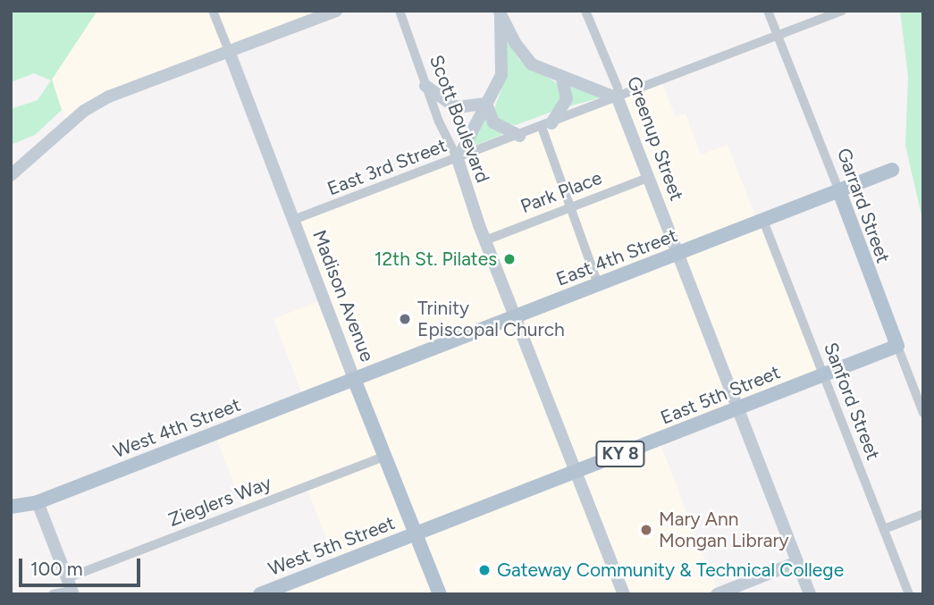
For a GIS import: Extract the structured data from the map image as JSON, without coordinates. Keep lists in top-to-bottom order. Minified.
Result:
{"streets":{"main road":["Scott Boulevard","Greenup Street","Garrard Street","East 4th Street","Madison Avenue","East 5th Street","West 4th Street","KY 8","West 5th Street"],"street":["East 3rd Street","Park Place","Sanford Street","Zieglers Way"]},"crossings":[["Scott Boulevard","East 3rd Street"],["Scott Boulevard","Park Place"],["Scott Boulevard","East 4th Street"],["Greenup Street","East 3rd Street"],["Greenup Street","Park Place"],["Greenup Street","East 4th Street"],["Greenup Street","East 5th Street"],["East 3rd Street","Garrard Street"],["East 3rd Street","Madison Avenue"],["Garrard Street","East 4th Street"],["Garrard Street","East 5th Street"],["East 4th Street","Madison Avenue"],["East 4th Street","Sanford Street"],["East 4th Street","West 4th Street"],["Madison Avenue","East 5th Street"],["Madison Avenue","West 4th Street"],["Madison Avenue","Zieglers Way"],["Madison Avenue","West 5th Street"],["East 5th Street","Sanford Street"],["East 5th Street","West 5th Street"]],"places":["12th St. Pilates","Trinity Episcopal Church","Mary Ann Mongan Library","Gateway Community & Technical College"],"scale_bar":"100 m"}
